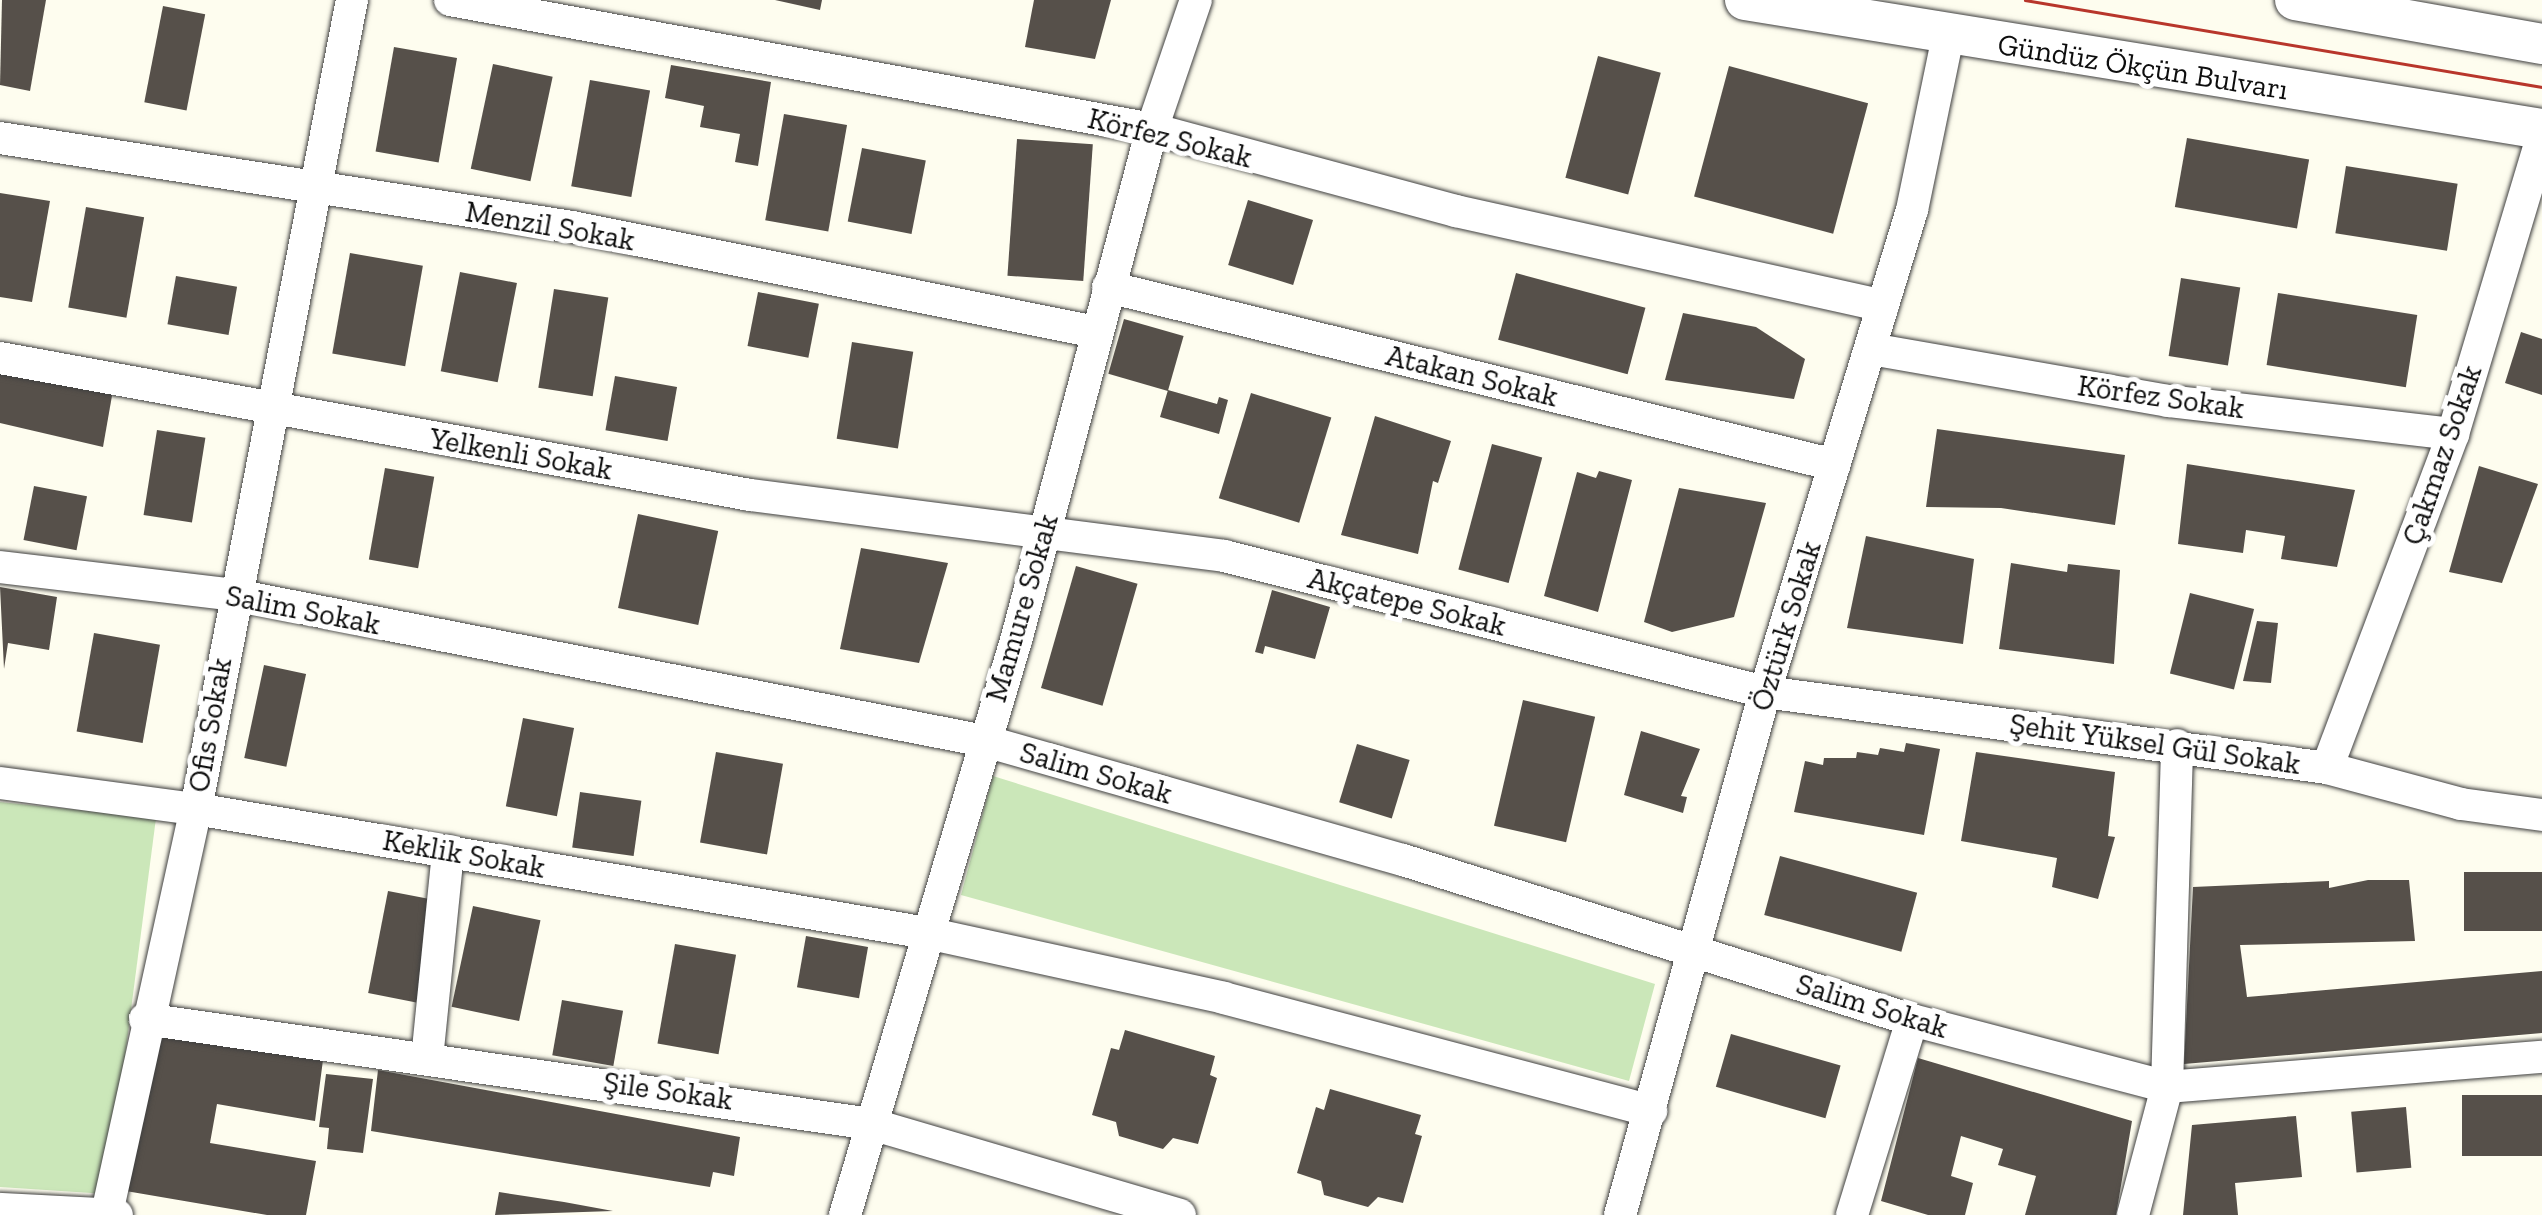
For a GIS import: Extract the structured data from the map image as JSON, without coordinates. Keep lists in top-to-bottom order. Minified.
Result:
{"streets":{"street":["Gündüz Ökçün Bulvarı","Körfez Sokak","Menzil Sokak","Atakan Sokak","Yelkenli Sokak","Çakmaz Sokak","Akçatepe Sokak","Mamure Sokak","Salim Sokak","Öztürk Sokak","Ofis Sokak","Şehit Yüksel Gül Sokak","Keklik Sokak","Şile Sokak"]},"crossings":[["Gündüz Ökçün Bulvarı","Öztürk Sokak"],["Körfez Sokak","Çakmaz Sokak"],["Körfez Sokak","Mamure Sokak"],["Körfez Sokak","Öztürk Sokak"],["Menzil Sokak","Mamure Sokak"],["Menzil Sokak","Ofis Sokak"],["Atakan Sokak","Mamure Sokak"],["Atakan Sokak","Öztürk Sokak"],["Yelkenli Sokak","Akçatepe Sokak"],["Yelkenli Sokak","Mamure Sokak"],["Yelkenli Sokak","Ofis Sokak"],["Çakmaz Sokak","Şehit Yüksel Gül Sokak"],["Akçatepe Sokak","Mamure Sokak"],["Akçatepe Sokak","Öztürk Sokak"],["Akçatepe Sokak","Şehit Yüksel Gül Sokak"],["Mamure Sokak","Salim Sokak"],["Mamure Sokak","Keklik Sokak"],["Mamure Sokak","Şile Sokak"],["Salim Sokak","Öztürk Sokak"],["Salim Sokak","Ofis Sokak"],["Öztürk Sokak","Şehit Yüksel Gül Sokak"],["Öztürk Sokak","Keklik Sokak"],["Ofis Sokak","Keklik Sokak"],["Ofis Sokak","Şile Sokak"]]}
